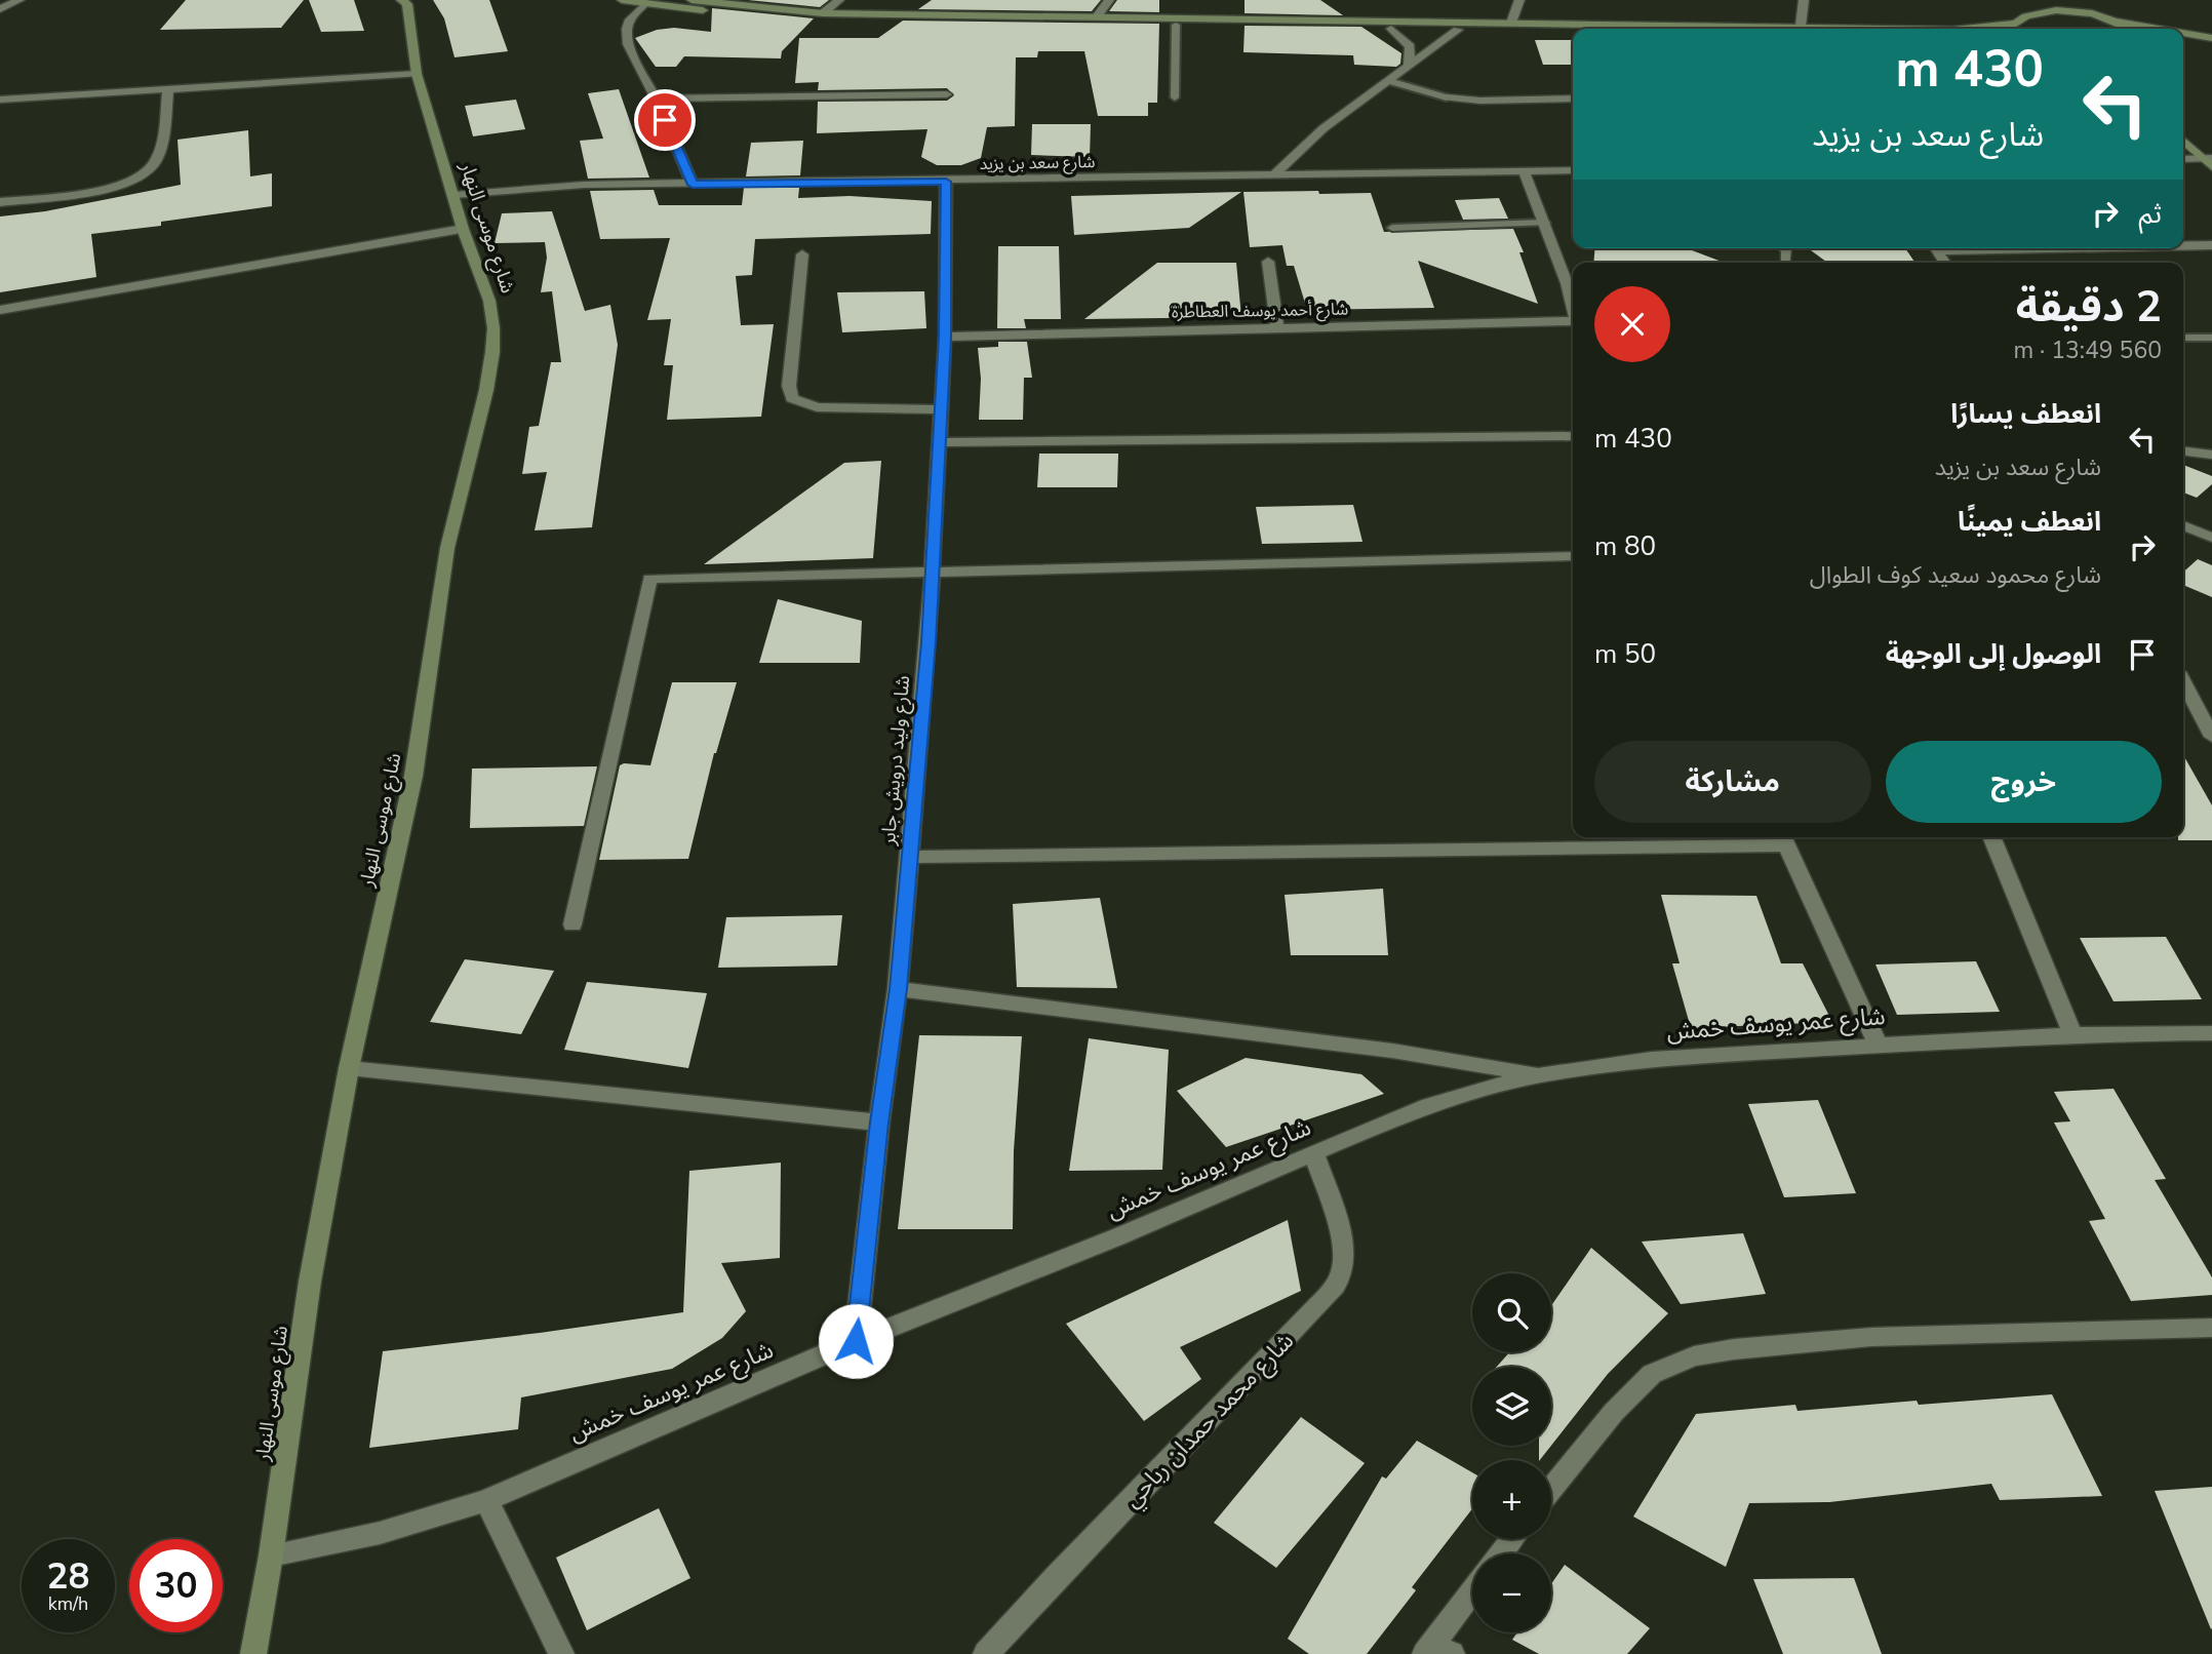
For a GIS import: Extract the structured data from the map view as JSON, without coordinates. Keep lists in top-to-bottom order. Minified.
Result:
{"streets":{"street":["شارع سعد بن يزيد","شارع موسى النهار","شارع أحمد يوسف العطاطرة","شارع وليد درويش جابر","شارع عمر يوسف خمش","شارع محمد حمدان رباحي"]},"crossings":[["شارع سعد بن يزيد","شارع موسى النهار"],["شارع سعد بن يزيد","شارع وليد درويش جابر"],["شارع موسى النهار","شارع عمر يوسف خمش"],["شارع أحمد يوسف العطاطرة","شارع وليد درويش جابر"],["شارع وليد درويش جابر","شارع عمر يوسف خمش"],["شارع عمر يوسف خمش","شارع محمد حمدان رباحي"]],"page":{"turn":["430 m","شارع سعد بن يزيد"],"then":"ثم","heading":["2 دقيقة","560 m · 13:49"],"list":[{"name":"انعطف يسارًا","note":"شارع سعد بن يزيد","value":"430 m"},{"name":"انعطف يمينًا","note":"شارع محمود سعيد كوف الطوال","value":"80 m"},{"name":"الوصول إلى الوجهة","value":"50 m"}],"buttons":["خروج","مشاركة"],"map_buttons":["+","−"],"speed":"28 km/h","limit":"30"}}
